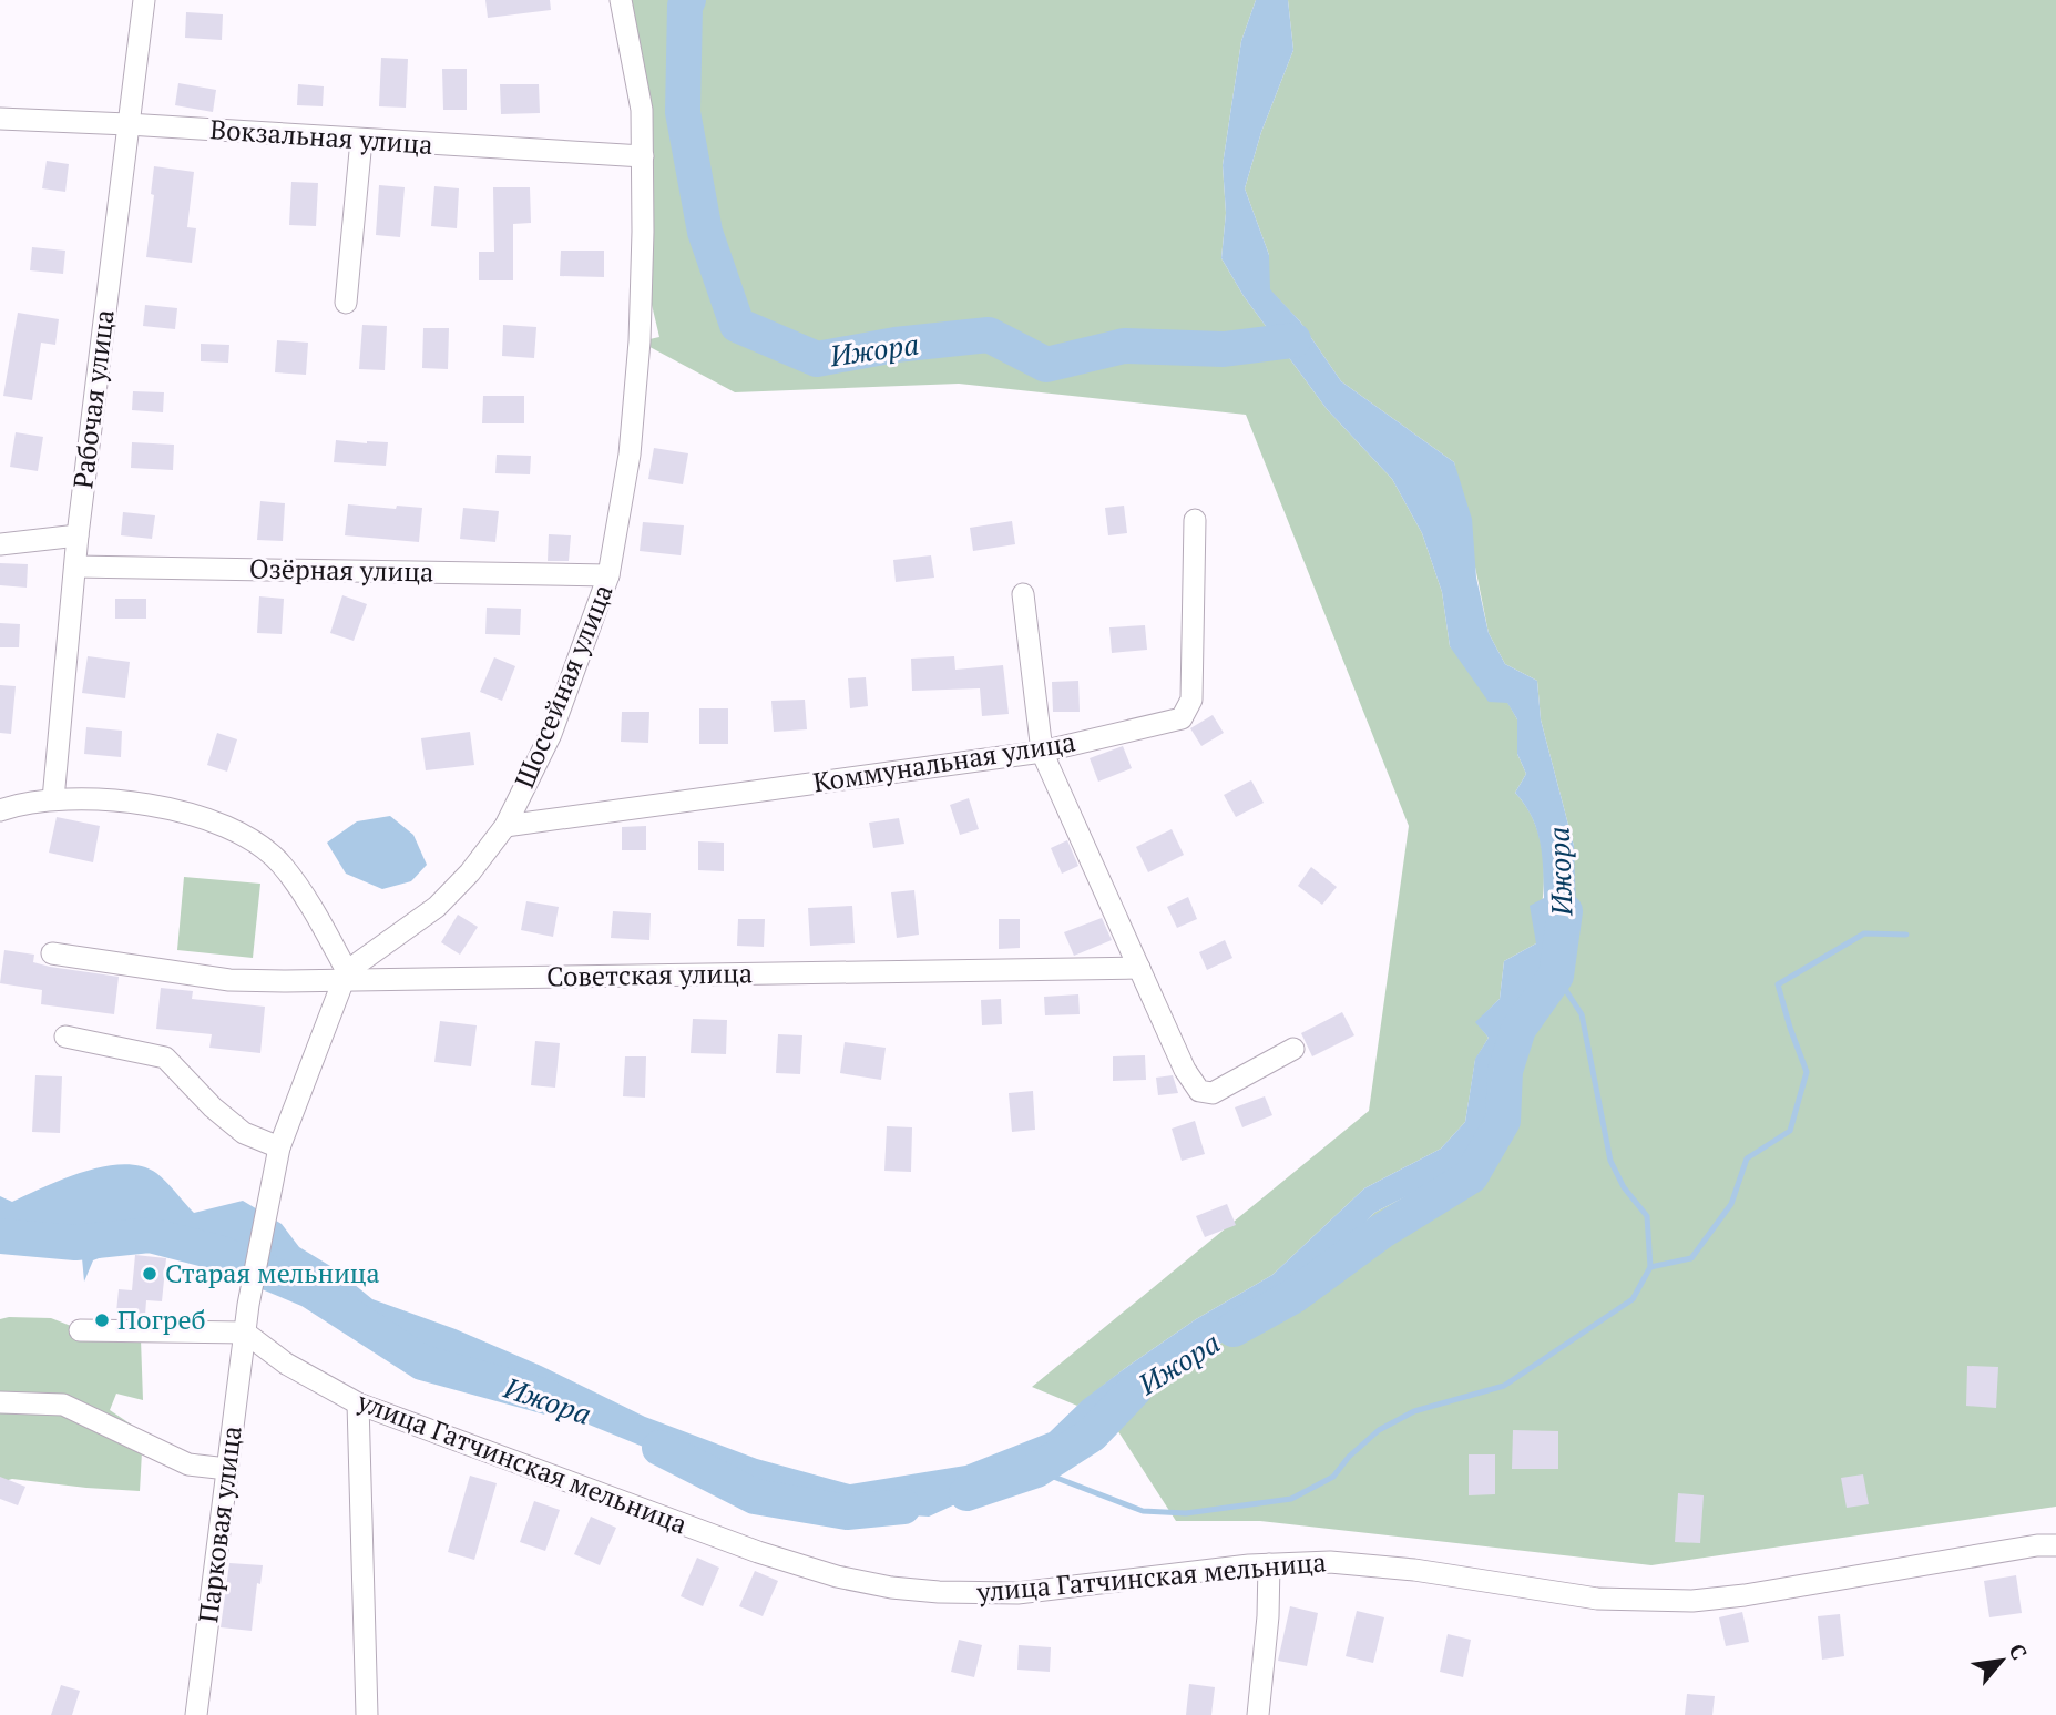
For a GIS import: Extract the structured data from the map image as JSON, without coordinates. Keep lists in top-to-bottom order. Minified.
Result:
{"streets":{"street":["Вокзальная улица","Рабочая улица","Озёрная улица","Шоссейная улица","Коммунальная улица","Советская улица","улица Гатчинская мельница","Парковая улица"]},"crossings":[["Вокзальная улица","Рабочая улица"],["Вокзальная улица","Шоссейная улица"],["Рабочая улица","Озёрная улица"],["Озёрная улица","Шоссейная улица"],["Шоссейная улица","Коммунальная улица"],["Шоссейная улица","Советская улица"],["улица Гатчинская мельница","Парковая улица"]],"water":["Ижора"],"places":["Старая мельница","Погреб"],"north":"top right"}
